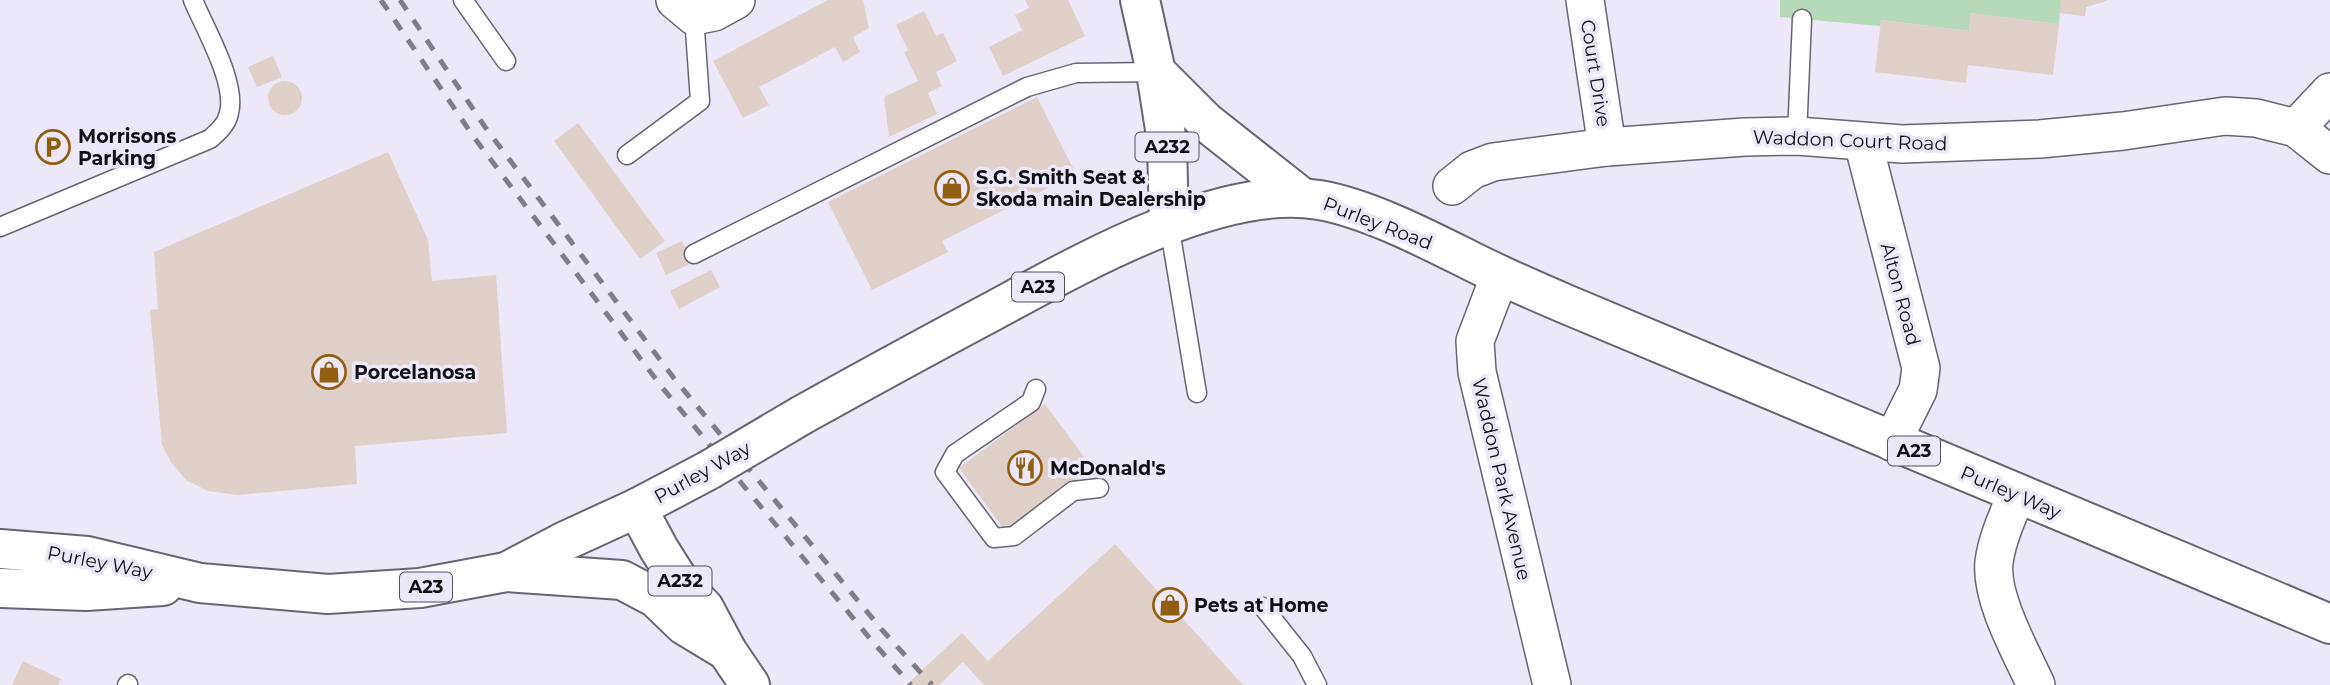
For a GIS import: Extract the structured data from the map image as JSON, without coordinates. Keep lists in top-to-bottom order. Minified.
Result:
{"streets":{"highway":["A232","Purley Road","A23","Purley Way"],"street":["Court Drive","Waddon Court Road","Alton Road","Waddon Park Avenue"]},"crossings":[["Court Drive","Waddon Court Road"],["Waddon Court Road","Alton Road"],["A232","Purley Road"],["A232","Purley Way"],["Purley Road","Purley Way"],["Purley Road","Waddon Park Avenue"],["Alton Road","Purley Way"],["Purley Way","Waddon Park Avenue"]],"places":{"parking":["Morrisons Parking"],"shop":["S.G. Smith Seat & Skoda main Dealership","Porcelanosa","Pets at Home"],"restaurant":["McDonald's"]}}
